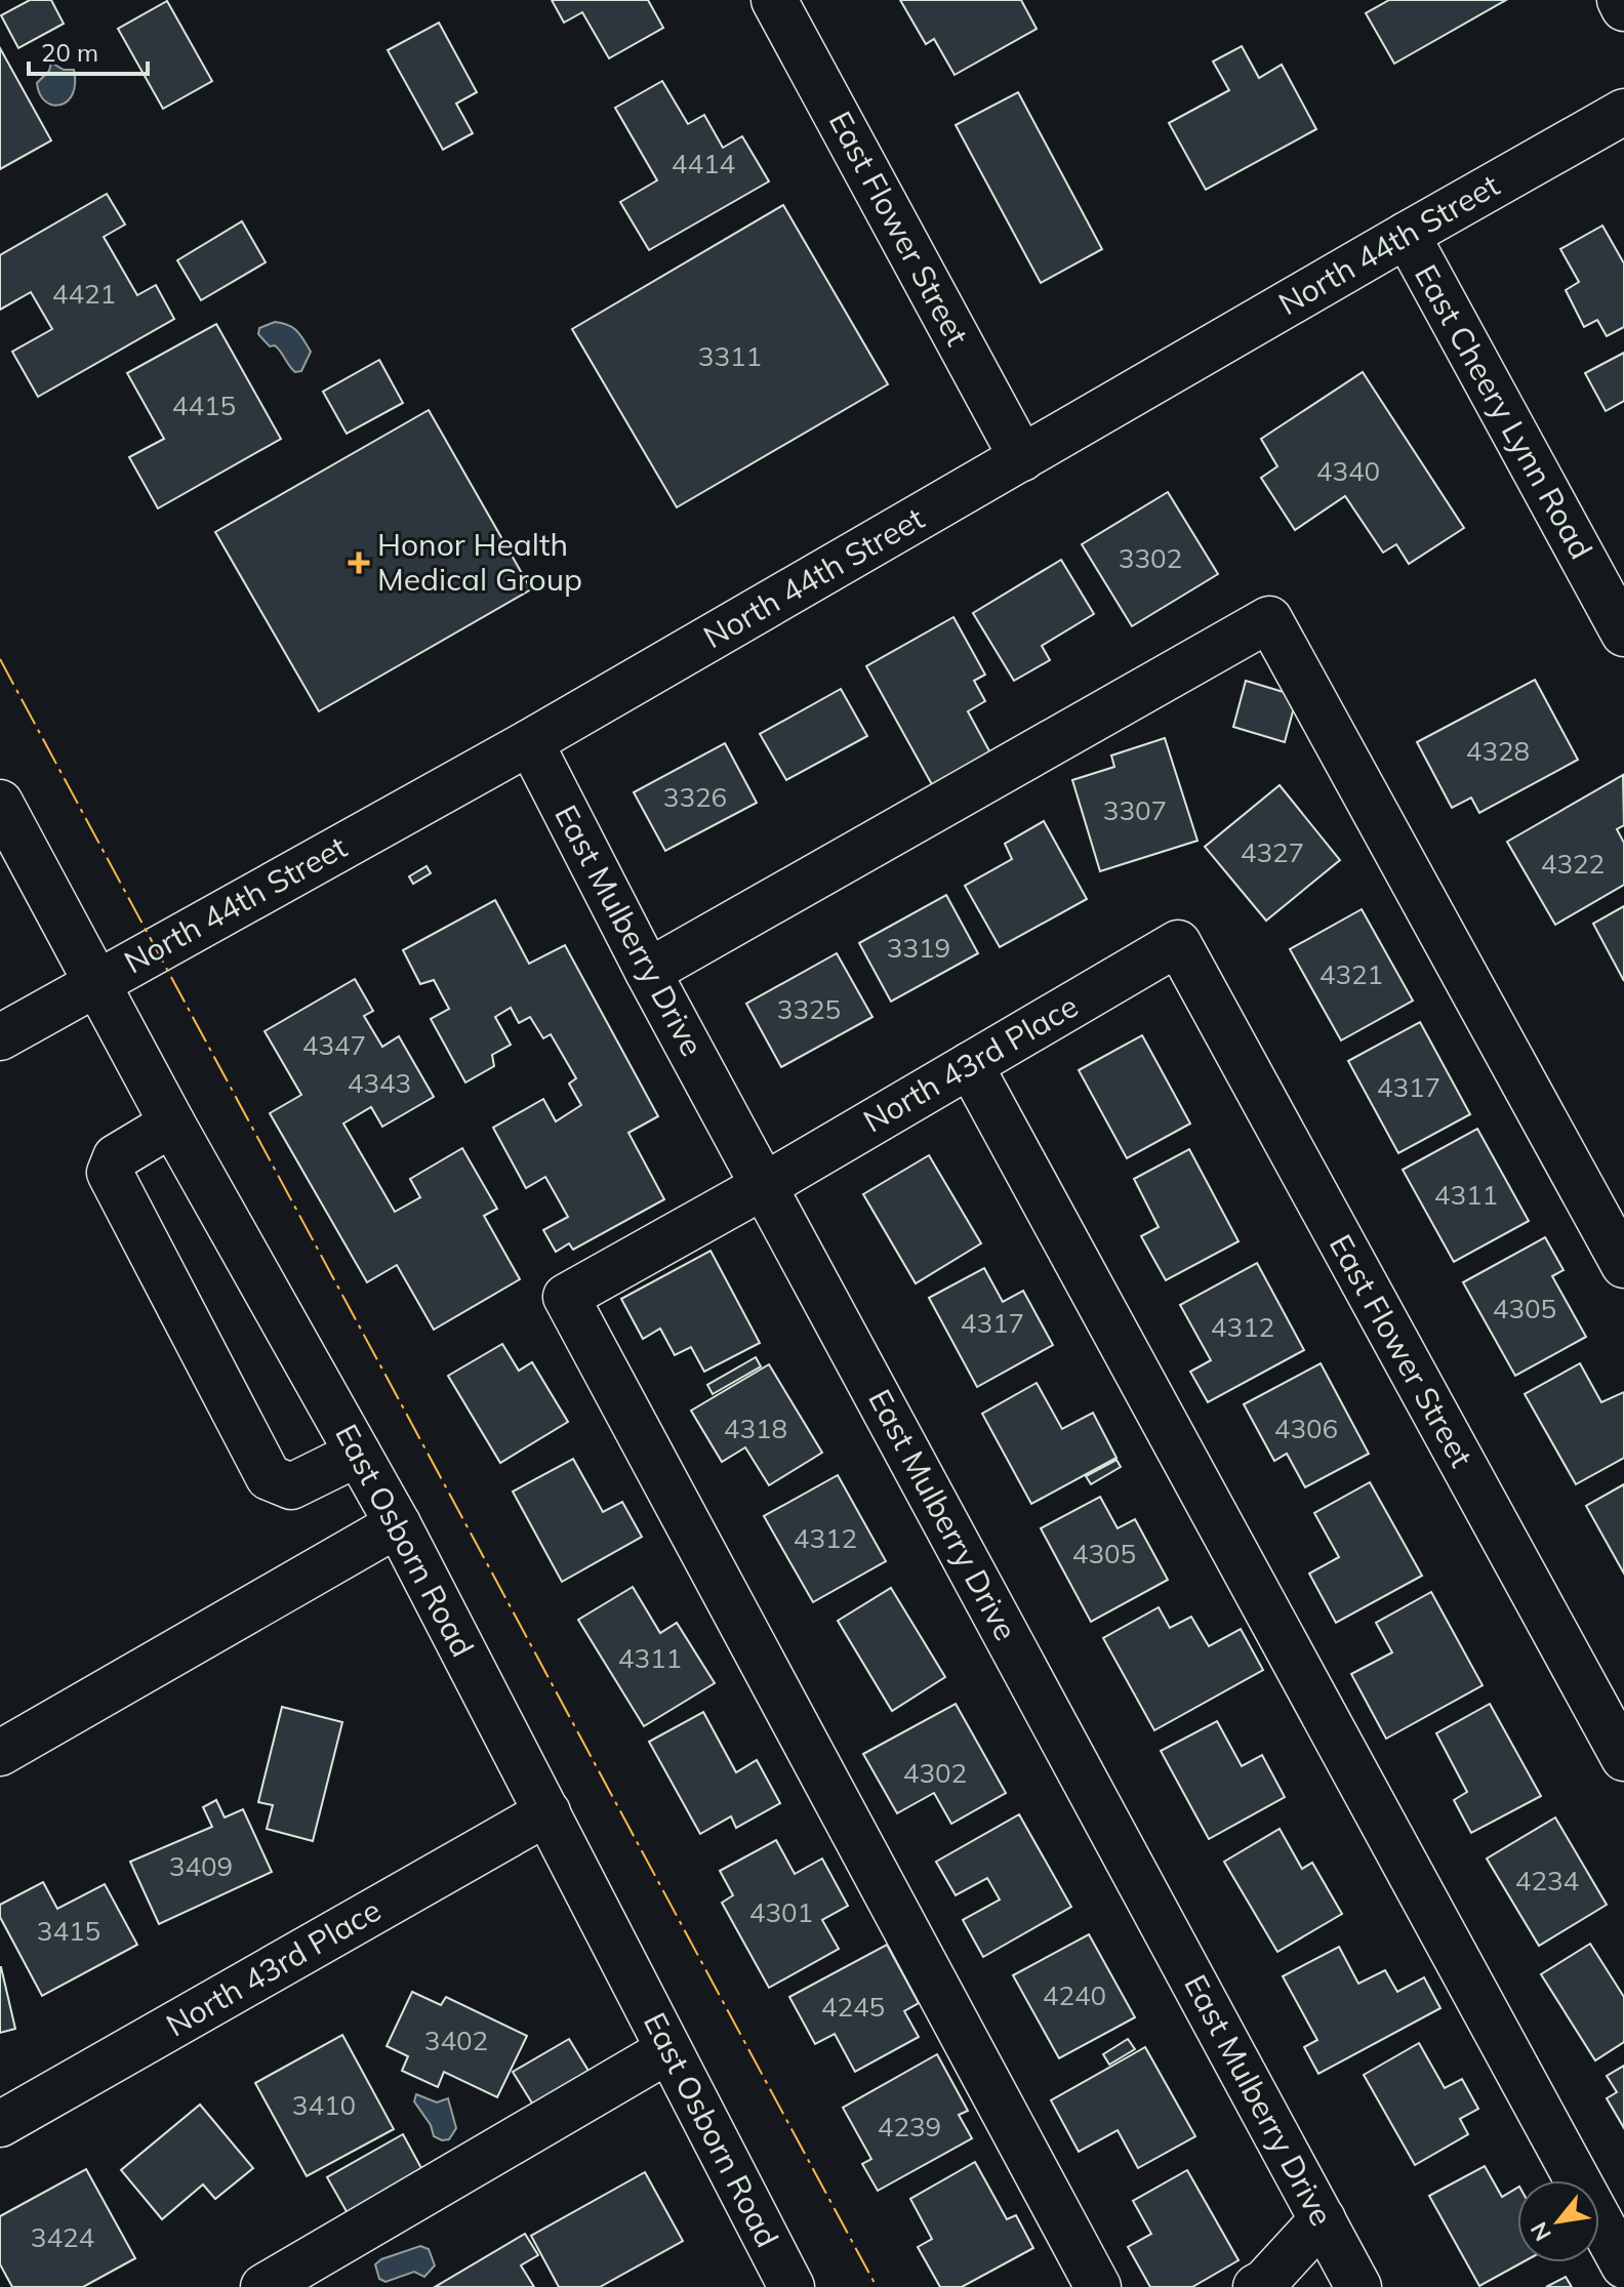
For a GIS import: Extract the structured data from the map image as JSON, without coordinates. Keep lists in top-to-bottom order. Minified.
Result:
{"streets":{"street":["East Flower Street","North 44th Street","East Cheery Lynn Road","East Mulberry Drive","North 43rd Place","East Osborn Road"]},"crossings":[["East Flower Street","North 44th Street"],["East Flower Street","North 43rd Place"],["North 44th Street","East Cheery Lynn Road"],["North 44th Street","East Mulberry Drive"],["North 44th Street","East Osborn Road"],["East Mulberry Drive","North 43rd Place"],["North 43rd Place","East Osborn Road"]],"places":{"health":["Honor Health Medical Group"]},"house_numbers":["4414","4421","3311","4415","4340","3302","4328","3326","3307","4327","4322","3319","4321","3325","4347","4343","4317","4311","4305","4317","4312","4318","4306","4312","4305","4311","4302","3409","4234","4301","3415","4240","4245","3402","3410","4239","3424"],"scale_bar":"20 m","north":"bottom left"}
